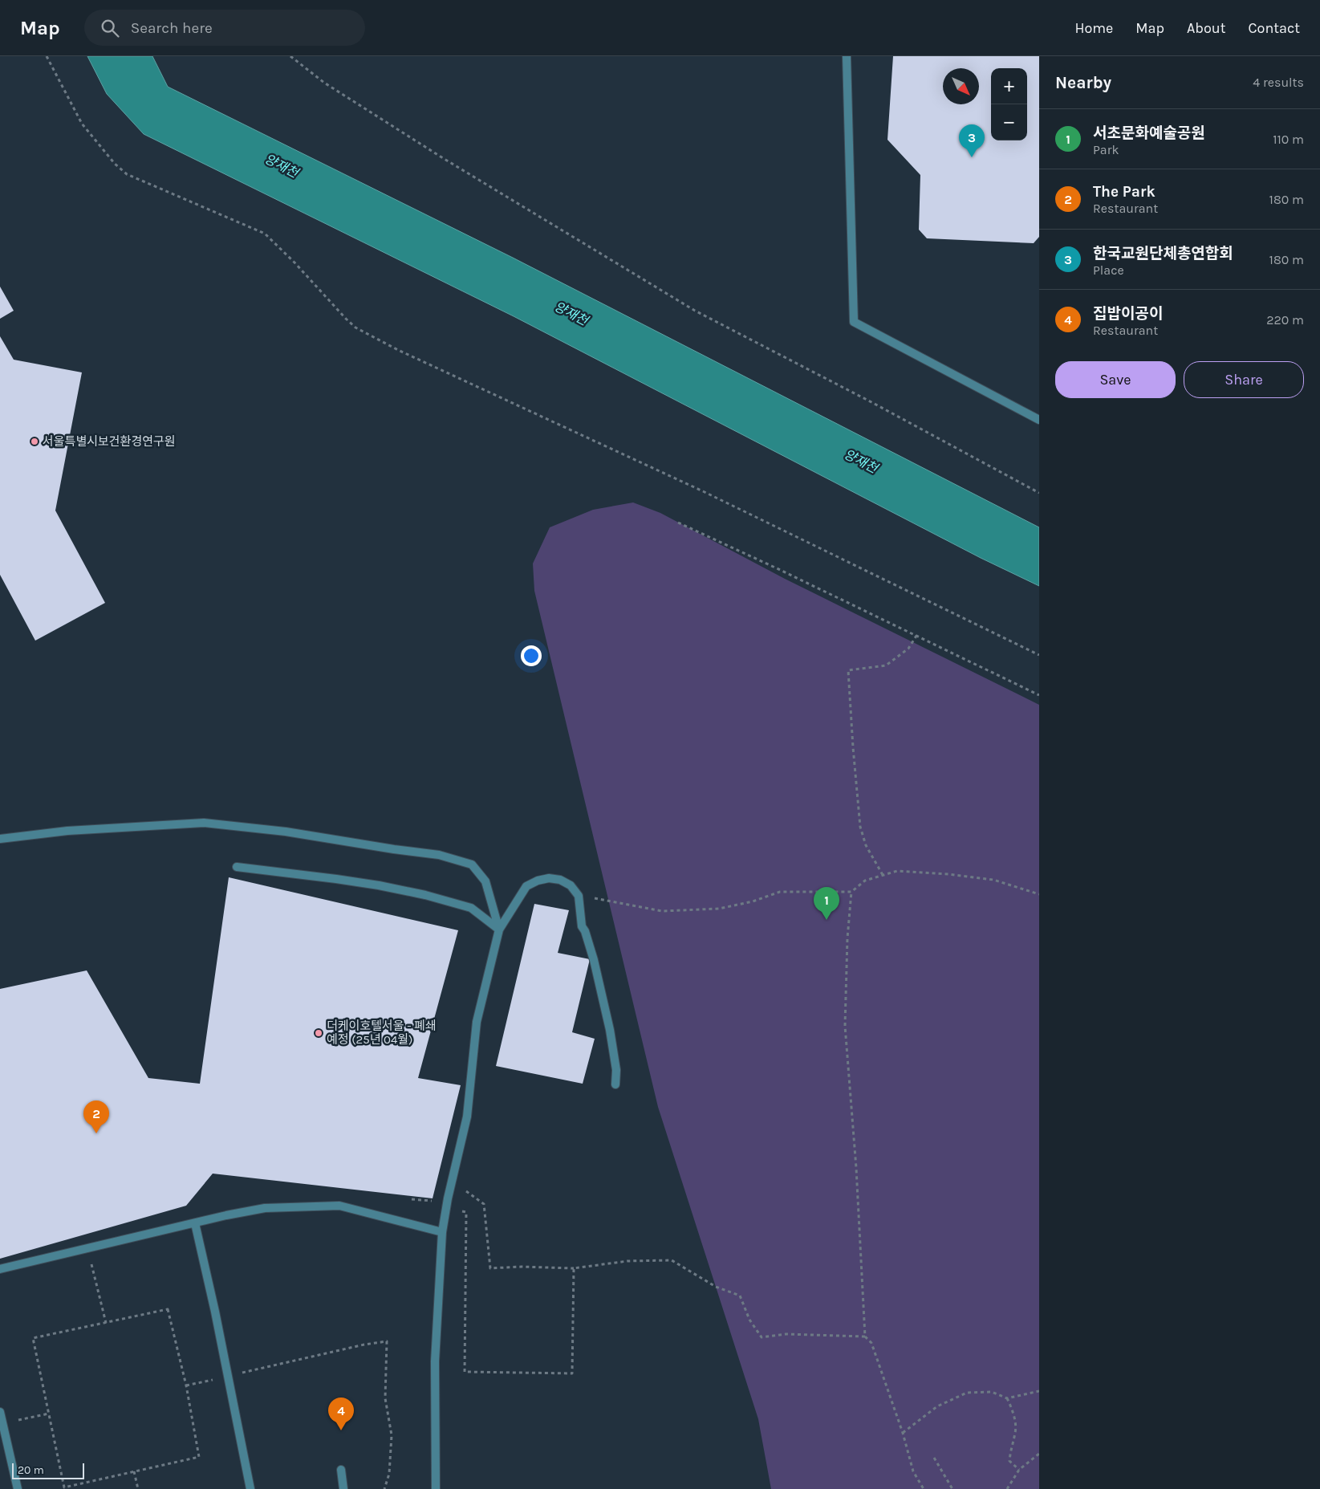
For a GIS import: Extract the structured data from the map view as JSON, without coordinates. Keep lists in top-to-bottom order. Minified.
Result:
{"water":["양재천"],"places":["서울특별시보건환경연구원","더케이호텔서울 - 폐쇄 예정 (25년 04월)"],"scale_bar":"20 m","north":"bottom right","page":{"header":"Map","search":"Search here","nav":["Home","Map","About","Contact"],"heading":["Nearby","4 results"],"map_buttons":["+","−"],"list":[{"mark":"1","name":"서초문화예술공원","note":"Park","value":"110 m"},{"mark":"2","name":"The Park","note":"Restaurant","value":"180 m"},{"mark":"3","name":"한국교원단체총연합회","note":"Place","value":"180 m"},{"mark":"4","name":"집밥이공이","note":"Restaurant","value":"220 m"}],"pins":["3","1","2","4"],"buttons":["Save","Share"],"scale":"20 m"}}
